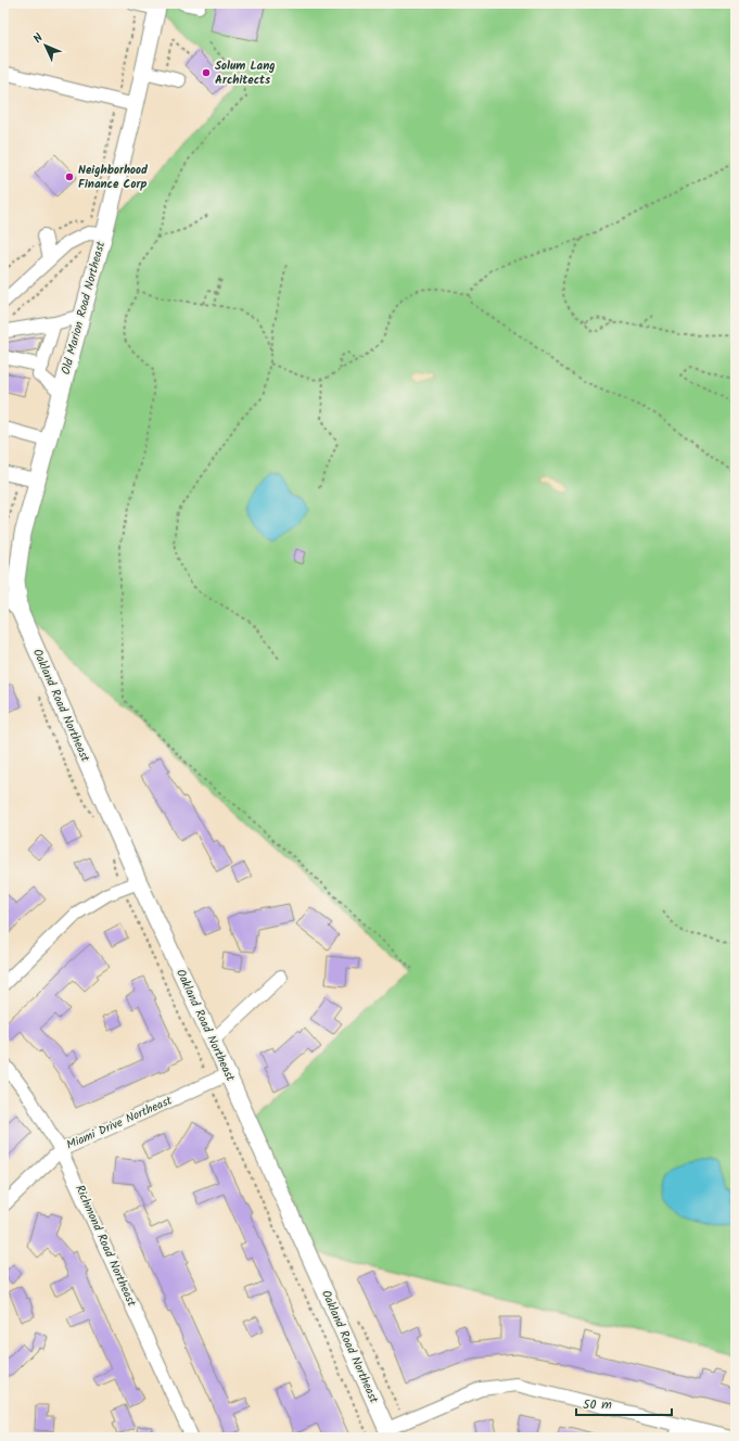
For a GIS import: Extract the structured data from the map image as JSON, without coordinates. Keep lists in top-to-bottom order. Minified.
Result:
{"streets":{"main road":["Old Marion Road Northeast","Oakland Road Northeast"],"street":["Miami Drive Northeast","Richmond Road Northeast"]},"crossings":[["Old Marion Road Northeast","Oakland Road Northeast"],["Oakland Road Northeast","Miami Drive Northeast"],["Miami Drive Northeast","Richmond Road Northeast"]],"places":["Solum Lang Architects","Neighborhood Finance Corp"],"scale_bar":"50 m","north":"top left"}
